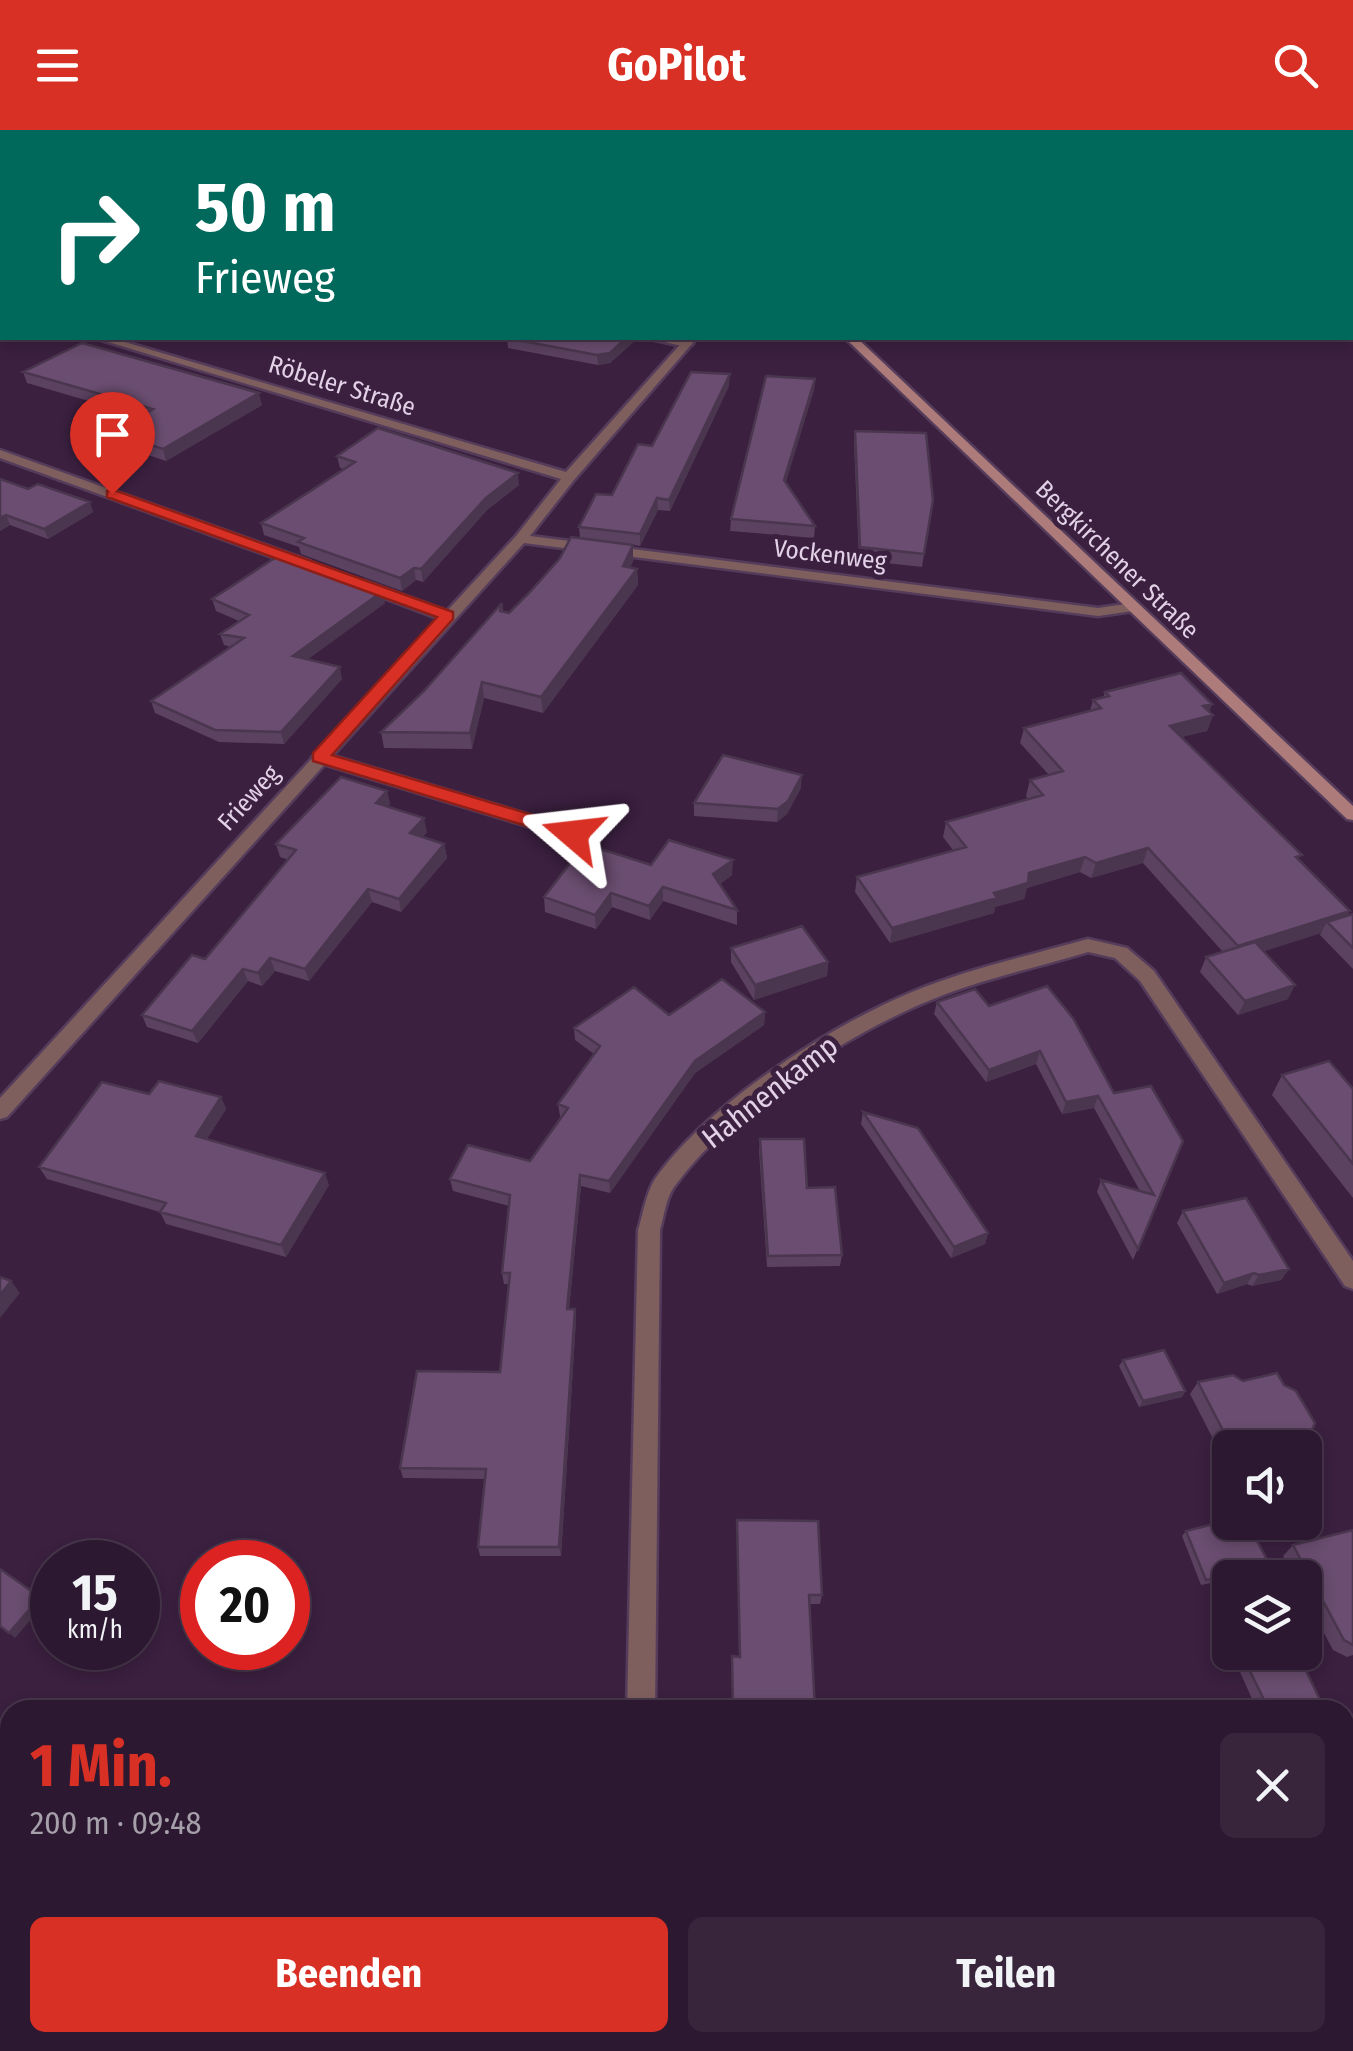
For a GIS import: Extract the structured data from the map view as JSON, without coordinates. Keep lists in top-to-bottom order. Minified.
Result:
{"streets":{"street":["Röbeler Straße","Vockenweg","Bergkirchener Straße","Frieweg","Hahnenkamp"]},"crossings":[["Röbeler Straße","Frieweg"],["Vockenweg","Bergkirchener Straße"],["Vockenweg","Frieweg"]],"page":{"header":"GoPilot","turn":["50 m","Frieweg"],"speed":"15 km/h","limit":"20","heading":["1 Min.","200 m · 09:48"],"buttons":["Beenden","Teilen"]}}
